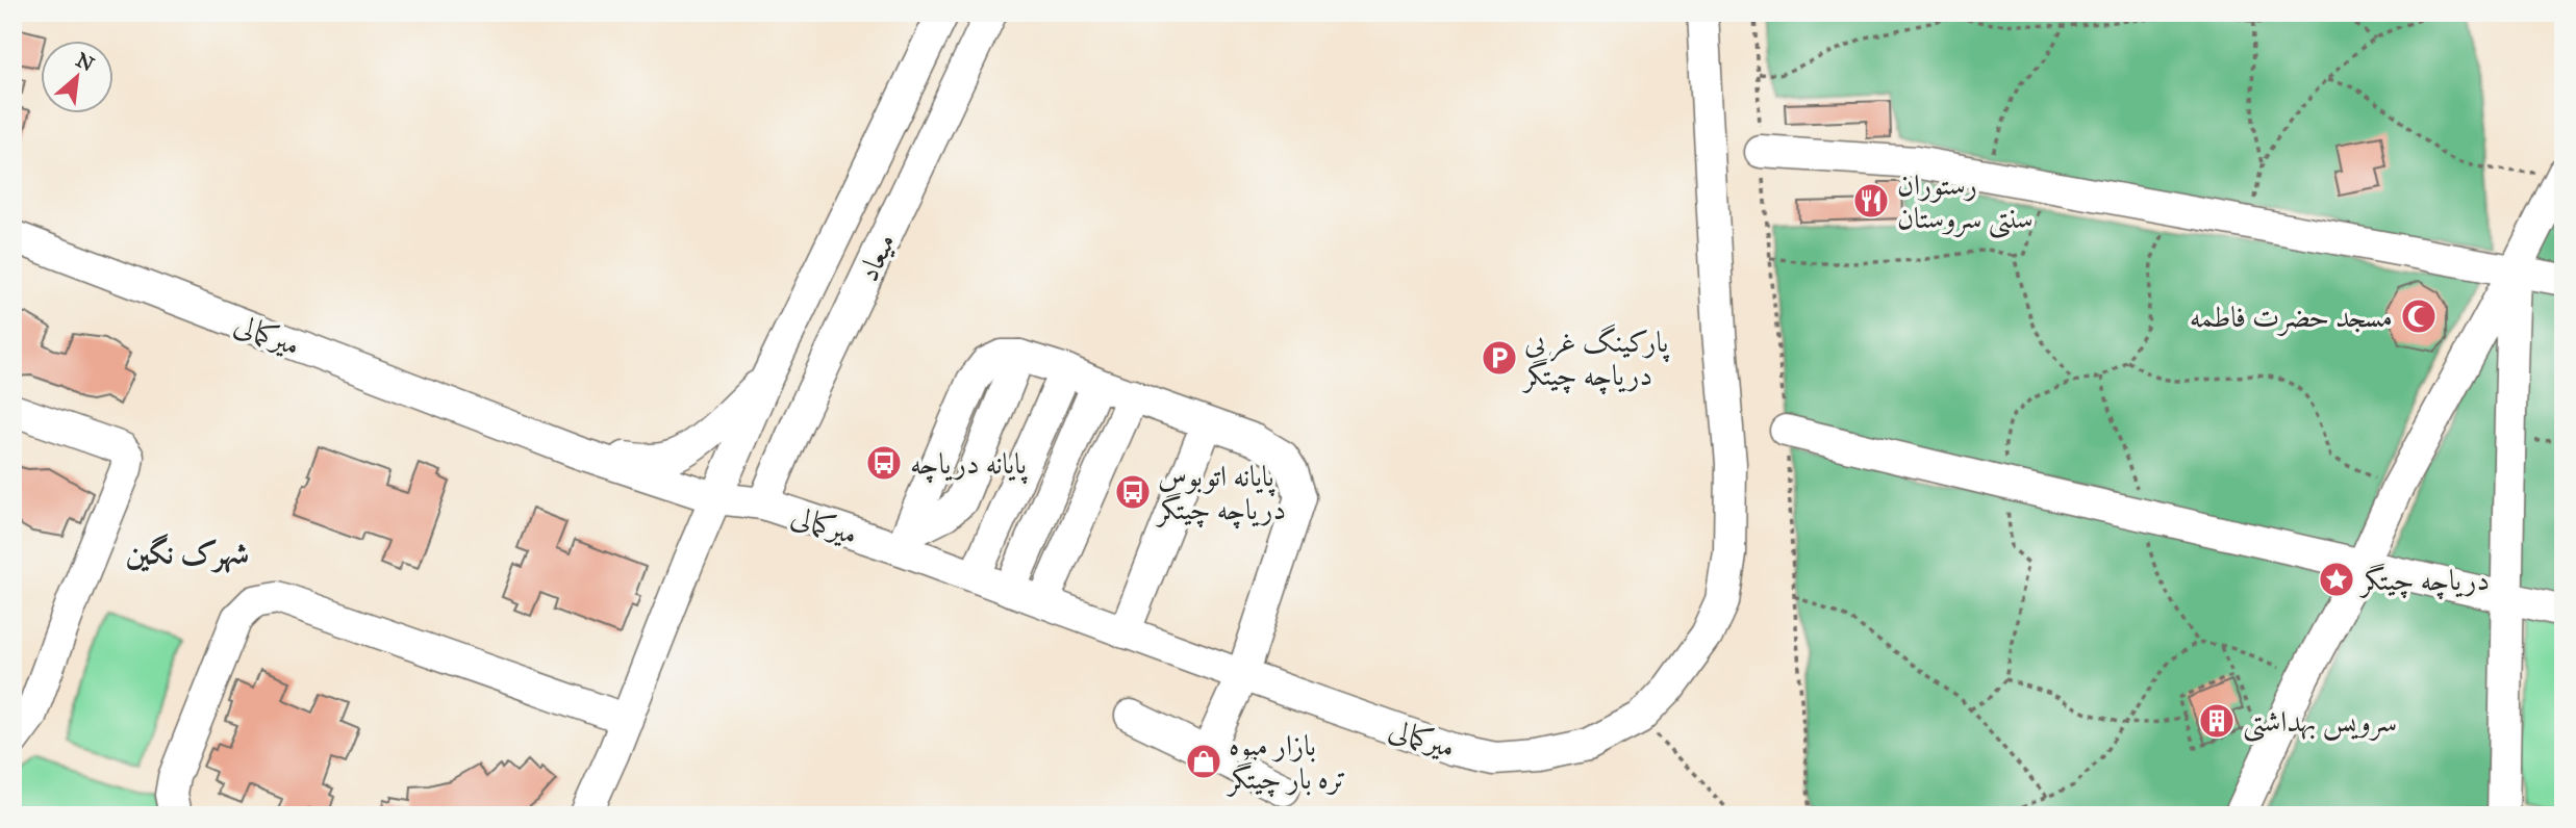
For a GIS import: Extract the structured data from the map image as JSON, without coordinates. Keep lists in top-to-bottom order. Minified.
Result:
{"streets":{"street":["میعاد","میرکمالی"]},"crossings":[["میعاد","میرکمالی"]],"districts":["شهرک نگین"],"places":{"restaurant":["رستوران سنتی سروستان"],"mosque":["مسجد حضرت فاطمه"],"parking":["پارکینگ غربی دریاچه چیتگر"],"bus stop":["پایانه دریاچه","پایانه اتوبوس دریاچه چیتگر"],"place":["دریاچه چیتگر"],"building":["سرویس بهداشتی"],"shop":["بازار میوه تره بار چیتگر"]},"north":"top right"}
